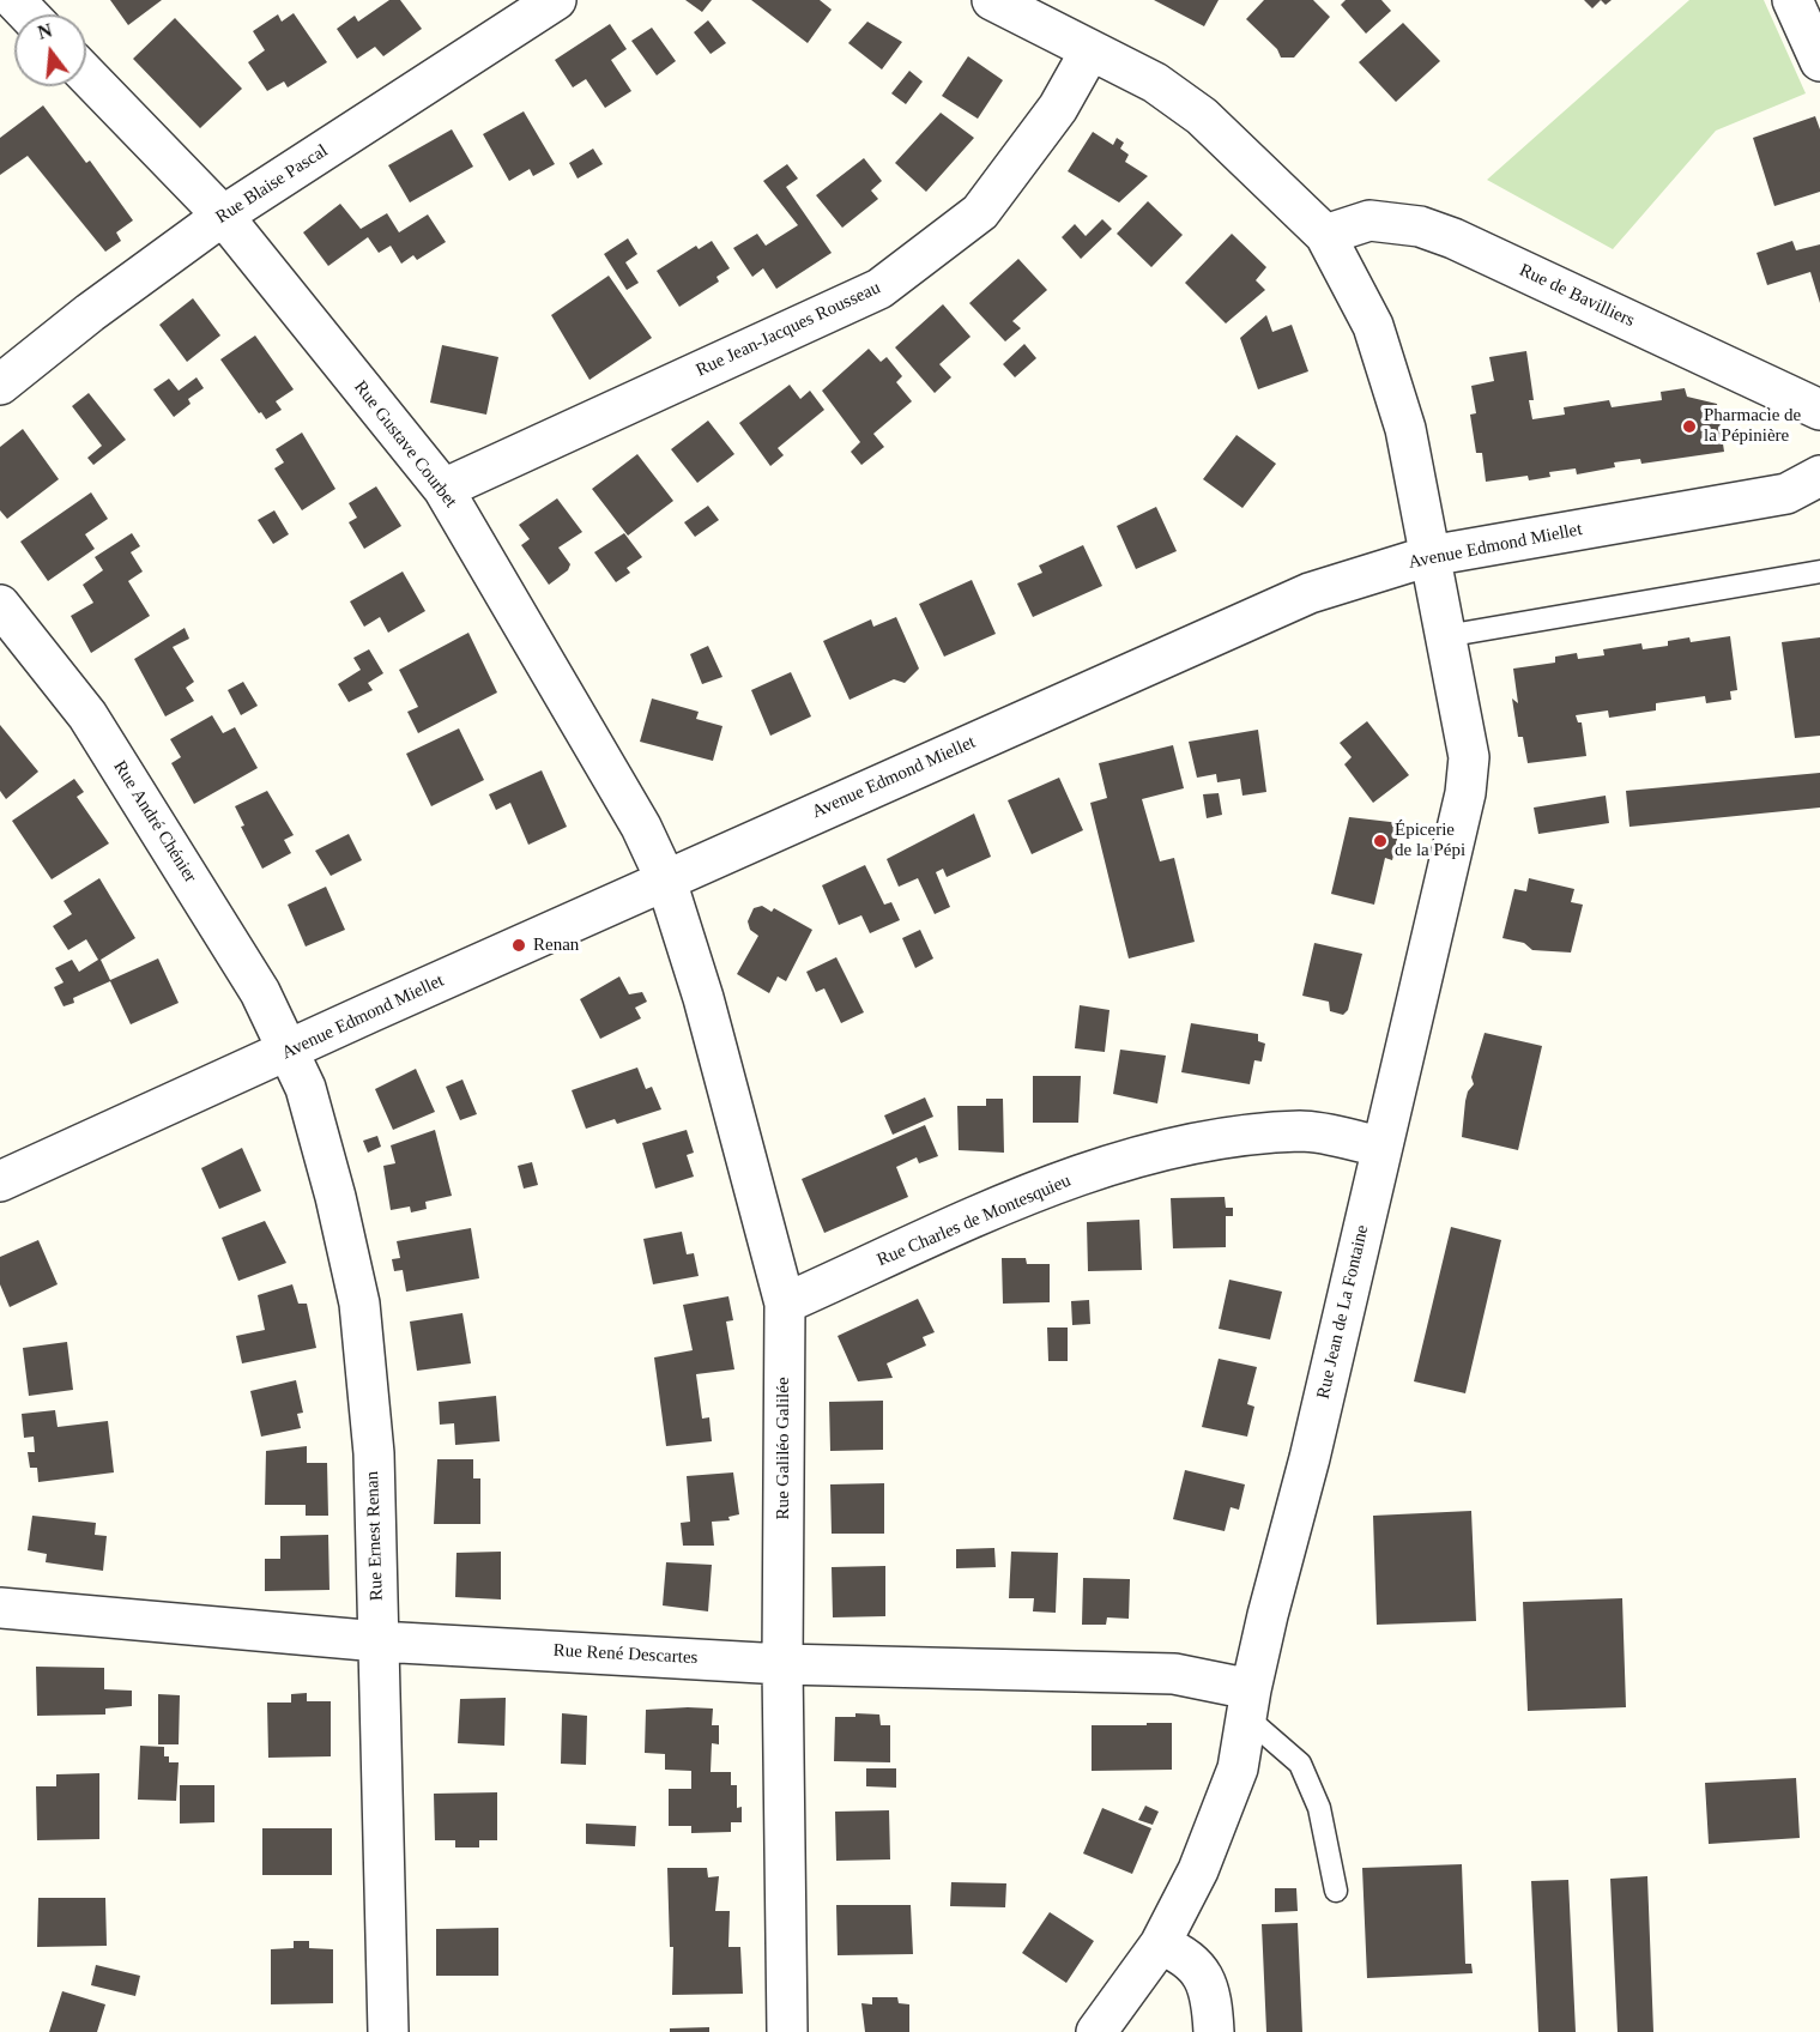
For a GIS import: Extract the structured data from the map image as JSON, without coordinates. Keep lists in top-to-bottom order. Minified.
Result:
{"streets":{"street":["Rue Blaise Pascal","Rue de Bavilliers","Rue Jean-Jacques Rousseau","Rue Gustave Courbet","Avenue Edmond Miellet","Rue André Chénier","Rue Charles de Montesquieu","Rue Jean de La Fontaine","Rue Galiléo Galilée","Rue Ernest Renan","Rue René Descartes"]},"crossings":[["Rue Blaise Pascal","Rue Gustave Courbet"],["Rue Jean-Jacques Rousseau","Rue Gustave Courbet"],["Rue Gustave Courbet","Avenue Edmond Miellet"],["Rue Gustave Courbet","Rue Galiléo Galilée"],["Avenue Edmond Miellet","Rue André Chénier"],["Avenue Edmond Miellet","Rue Jean de La Fontaine"],["Avenue Edmond Miellet","Rue Galiléo Galilée"],["Avenue Edmond Miellet","Rue Ernest Renan"],["Rue André Chénier","Rue Ernest Renan"],["Rue Charles de Montesquieu","Rue Jean de La Fontaine"],["Rue Charles de Montesquieu","Rue Galiléo Galilée"],["Rue Jean de La Fontaine","Rue René Descartes"],["Rue Galiléo Galilée","Rue René Descartes"],["Rue Ernest Renan","Rue René Descartes"]],"places":["Pharmacie de la Pépinière","Épicerie de la Pépi","Renan"],"north":"top"}
